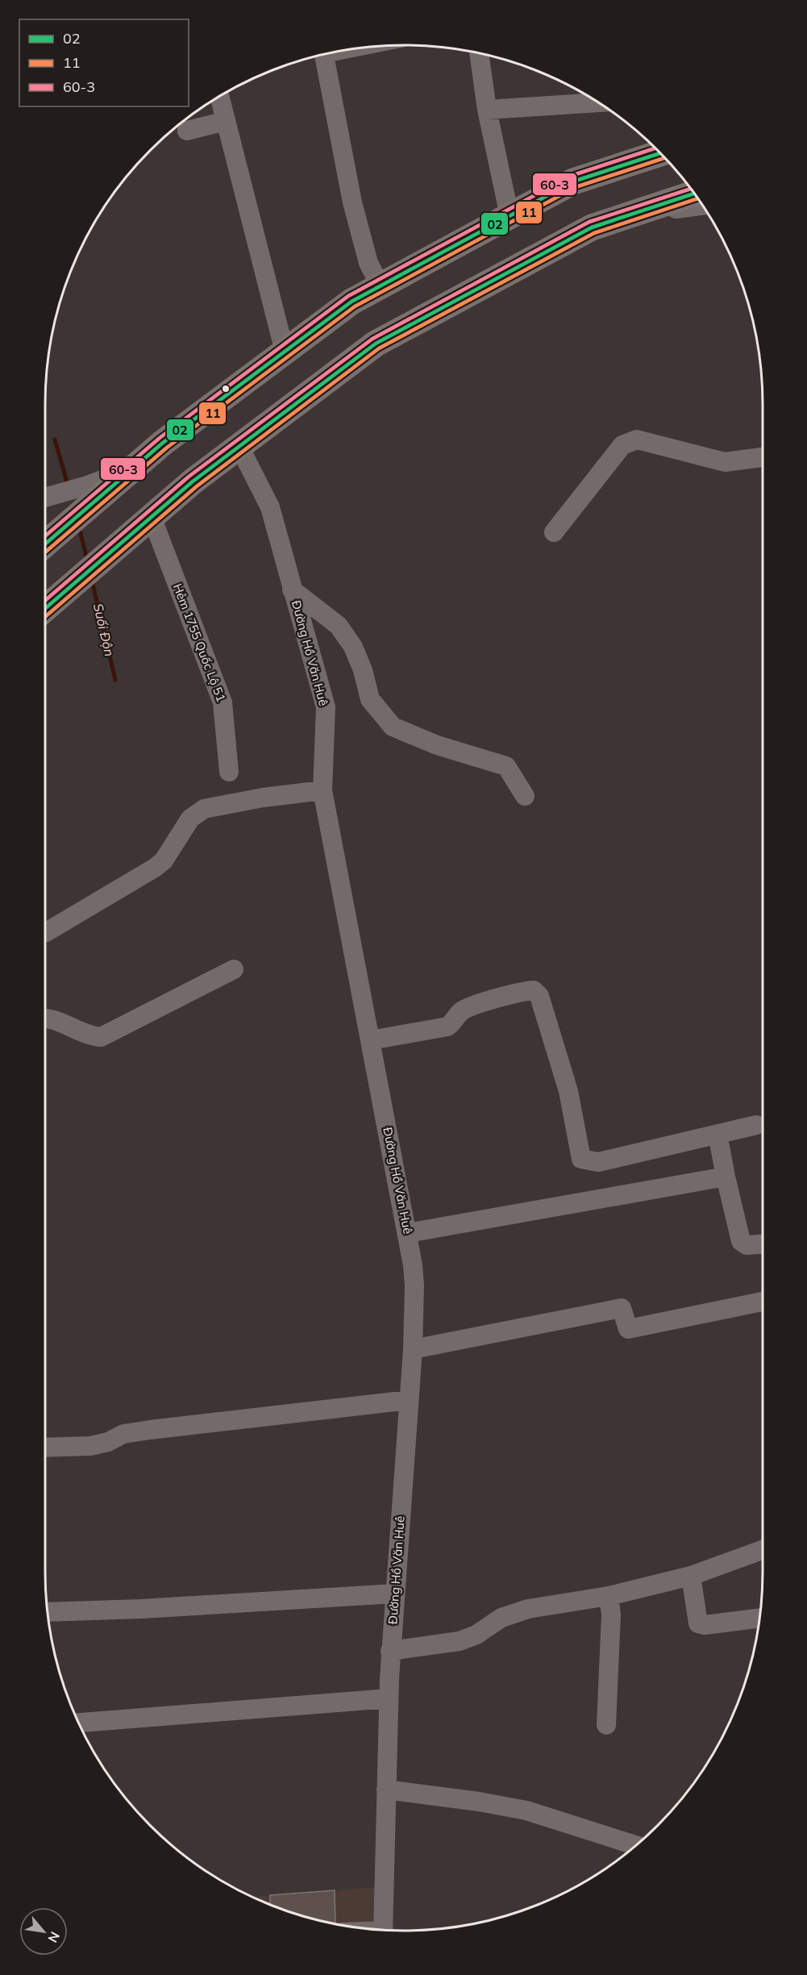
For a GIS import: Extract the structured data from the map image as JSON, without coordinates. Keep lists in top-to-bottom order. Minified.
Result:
{"streets":{"street":["Hẻm 1755 Quốc Lộ 51","Đường Hồ Văn Huê"]},"water":["Suối Độn"],"lines":["transit line 60-3","transit line 02","transit line 11"],"legend":["02","11","60-3"],"north":"bottom right"}
